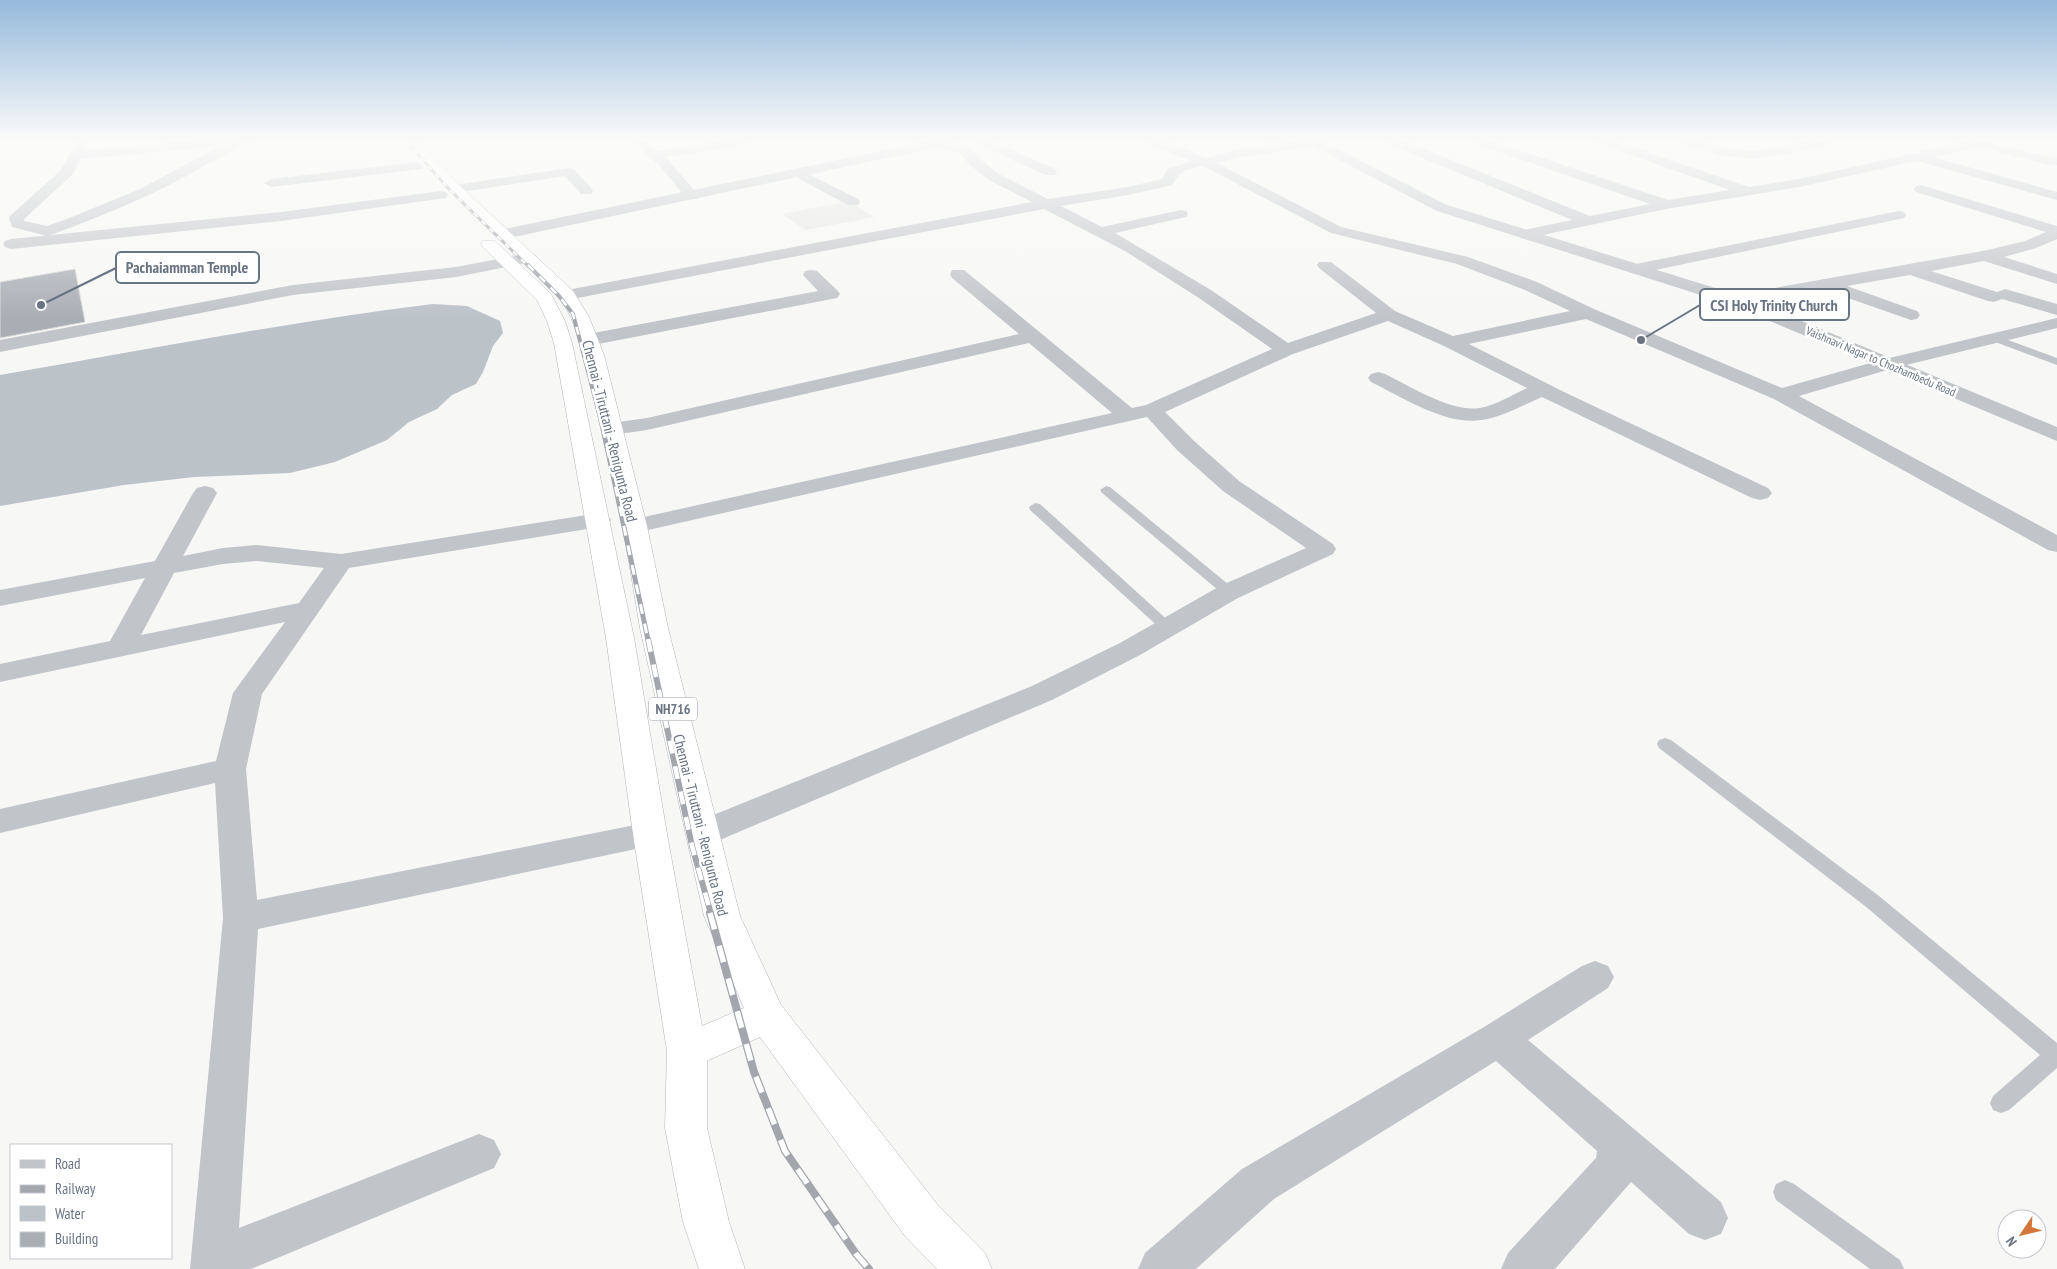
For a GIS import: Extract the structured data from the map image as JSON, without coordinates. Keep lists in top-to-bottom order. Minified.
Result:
{"streets":{"highway":["Chennai - Tiruttani - Renigunta Road","NH716"],"street":["Vaishnavi Nagar to Chozhambedu Road"]},"places":["Pachaiamman Temple","CSI Holy Trinity Church"],"legend":["Road","Railway","Water","Building"],"north":"bottom left"}
